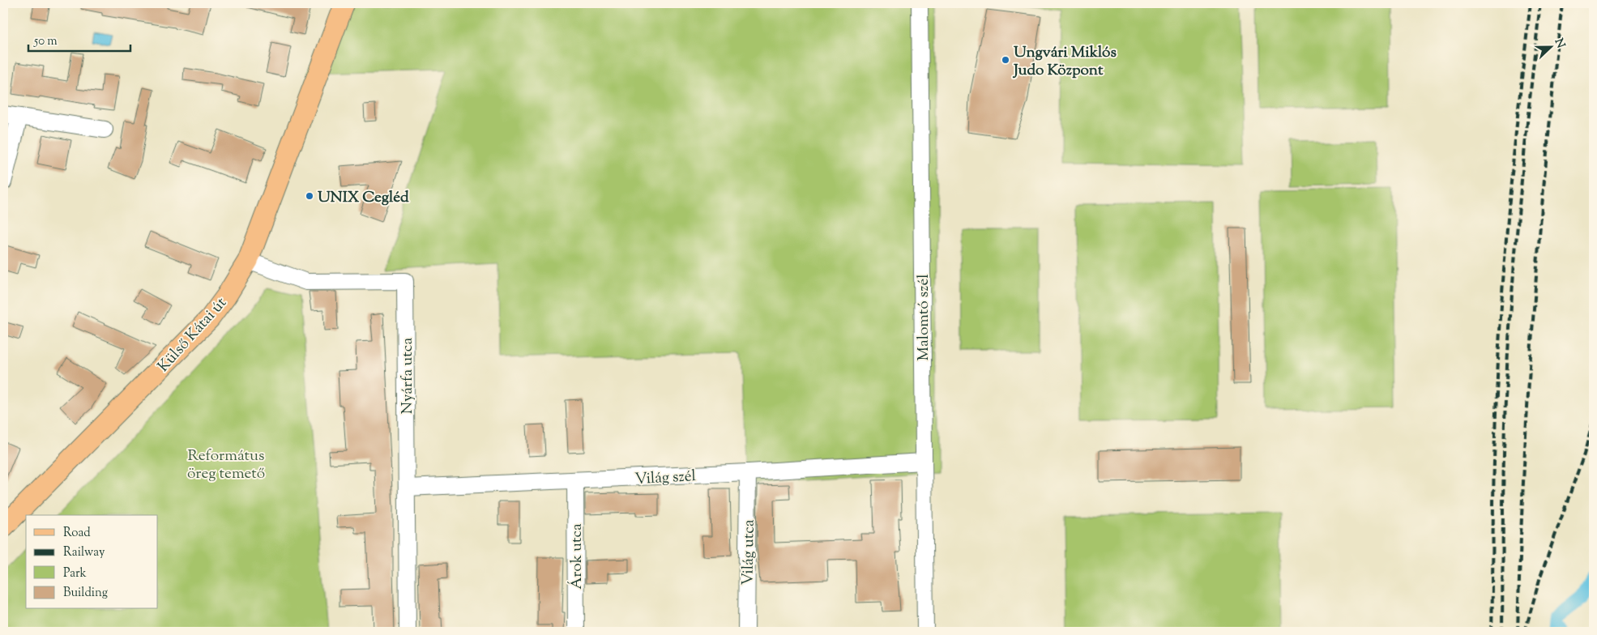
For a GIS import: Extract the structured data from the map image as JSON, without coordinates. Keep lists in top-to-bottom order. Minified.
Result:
{"streets":{"main road":["Külső Kátai út"],"street":["Malomtó szél","Nyárfa utca","Világ szél","Világ utca","Árok utca"]},"crossings":[["Malomtó szél","Világ szél"],["Külső Kátai út","Nyárfa utca"],["Nyárfa utca","Világ szél"],["Világ szél","Világ utca"],["Világ szél","Árok utca"]],"parks":["Református öreg temető"],"places":["Ungvári Miklós Judo Központ","UNIX Cegléd"],"legend":["Road","Railway","Park","Building"],"scale_bar":"50 m","north":"right"}
